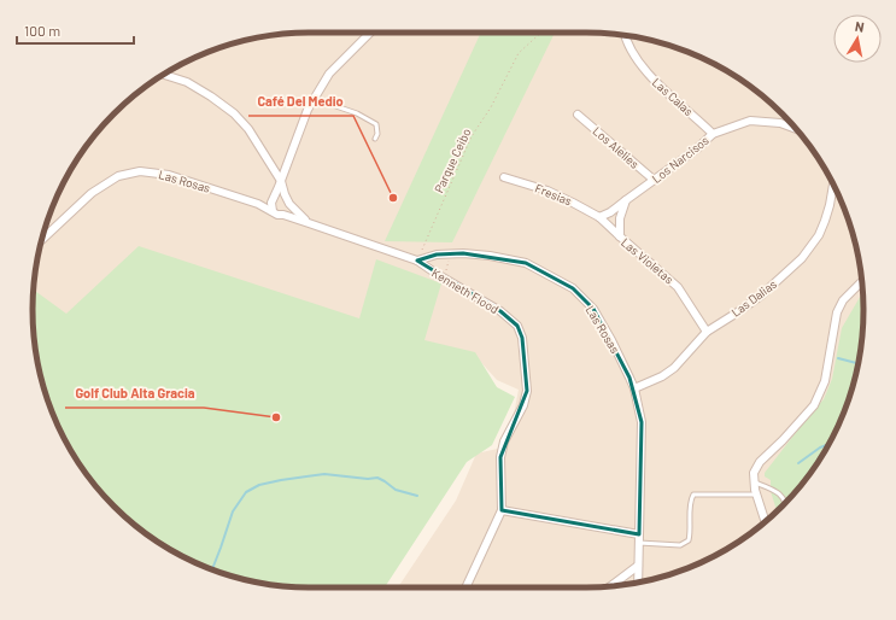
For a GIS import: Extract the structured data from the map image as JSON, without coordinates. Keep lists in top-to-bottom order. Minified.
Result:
{"streets":{"street":["Las Calas","Los Alelies","Los Narcisos","Las Rosas","Fresias","Las Violetas","Kenneth Flood","Las Dalias"],"path":["Parque Ceibo"]},"crossings":[["Las Calas","Los Narcisos"],["Los Alelies","Los Narcisos"],["Los Narcisos","Fresias"],["Los Narcisos","Las Violetas"],["Parque Ceibo","Las Rosas"],["Parque Ceibo","Kenneth Flood"],["Las Rosas","Kenneth Flood"],["Las Rosas","Las Dalias"],["Fresias","Las Violetas"],["Las Violetas","Las Dalias"]],"places":["Café Del Medio","Golf Club Alta Gracia"],"scale_bar":"100 m","north":"top"}
